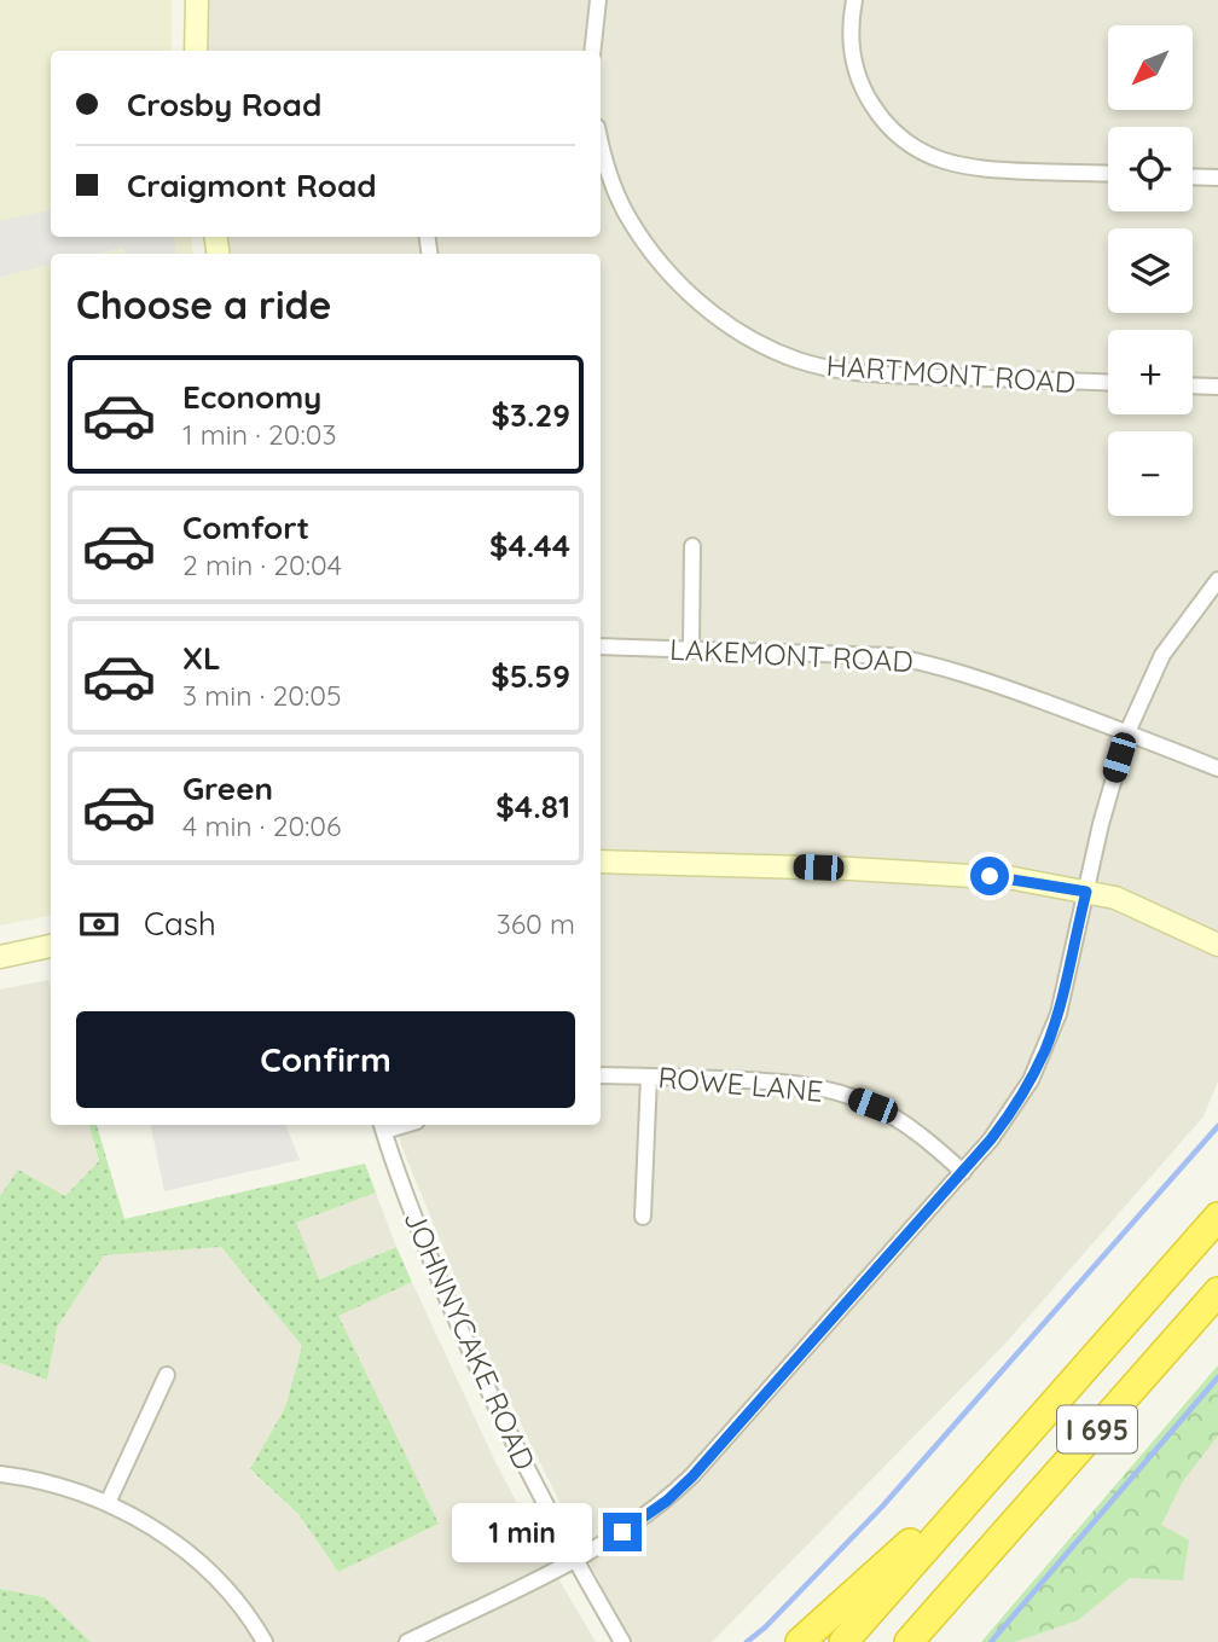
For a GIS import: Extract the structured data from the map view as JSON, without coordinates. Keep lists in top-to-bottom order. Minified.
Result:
{"streets":{"highway":["I 695"],"street":["HARTMONT ROAD","LAKEMONT ROAD","ROWE LANE","JOHNNYCAKE ROAD"]},"north":"bottom left","page":{"map_buttons":["+","−"],"banner":["Crosby Road","Craigmont Road"],"heading":"Choose a ride","list":[{"name":"Economy","note":"1 min · 20:03","value":"$3.29"},{"name":"Comfort","note":"2 min · 20:04","value":"$4.44"},{"name":"XL","note":"3 min · 20:05","value":"$5.59"},{"name":"Green","note":"4 min · 20:06","value":"$4.81"}],"pay":["Cash","360 m"],"buttons":"Confirm","bubble":"1 min"}}
